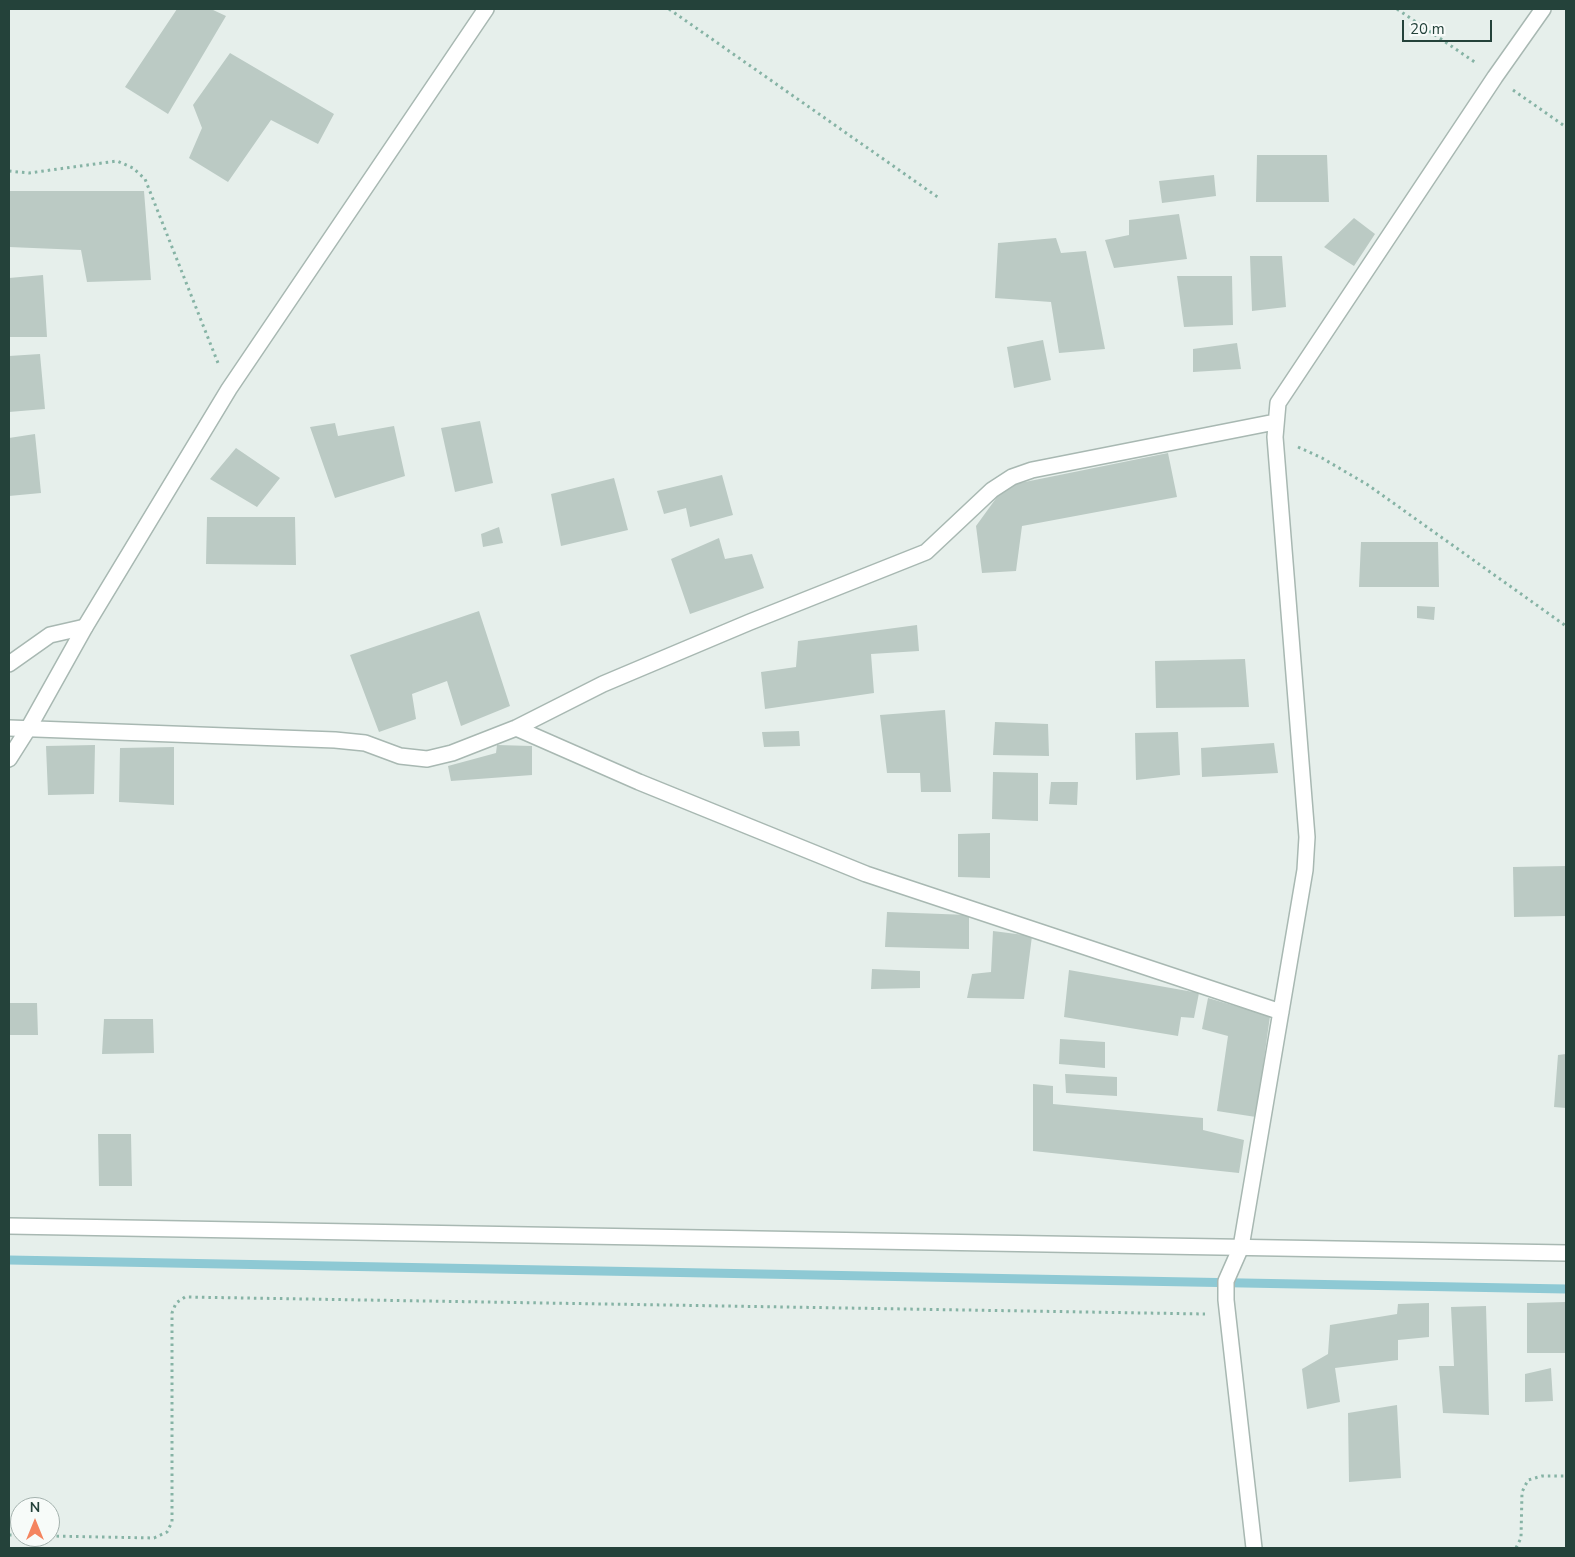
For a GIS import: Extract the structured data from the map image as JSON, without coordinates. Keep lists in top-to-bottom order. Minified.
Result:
{"scale_bar":"20 m","north":"top"}
